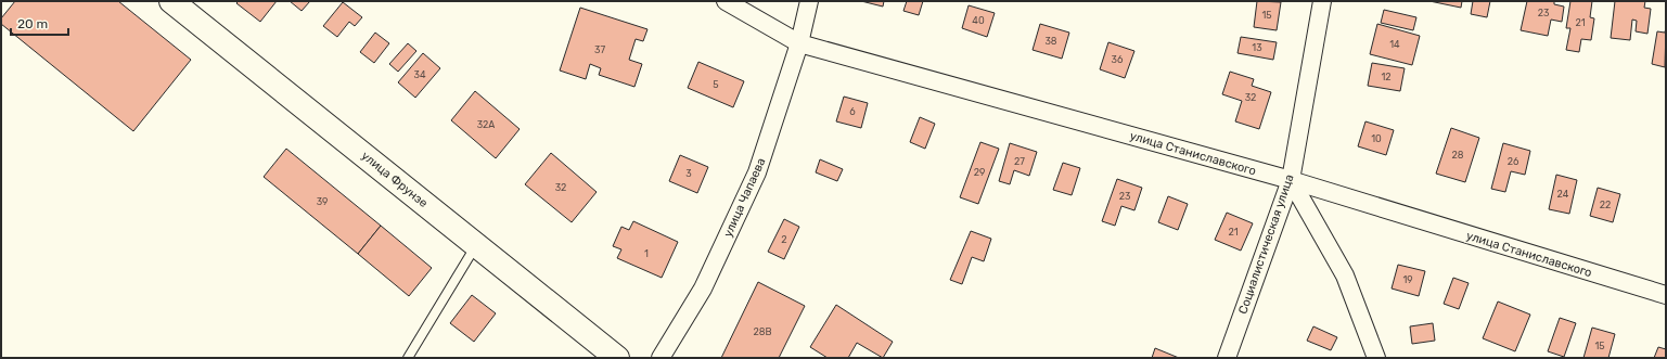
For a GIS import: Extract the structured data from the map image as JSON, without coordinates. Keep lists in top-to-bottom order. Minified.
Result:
{"streets":{"main road":["улица Фрунзе"],"street":["улица Станиславского","улица Чапаева","Социалистическая улица"]},"crossings":[["улица Станиславского","улица Чапаева"],["улица Станиславского","Социалистическая улица"]],"house_numbers":["23","15","40","21","38","14","13","37","36","34","12","5","32","6","32А","10","28","27","26","29","3","32","24","23","39","22","21","2","1","19","28В","15"],"scale_bar":"20 m"}
